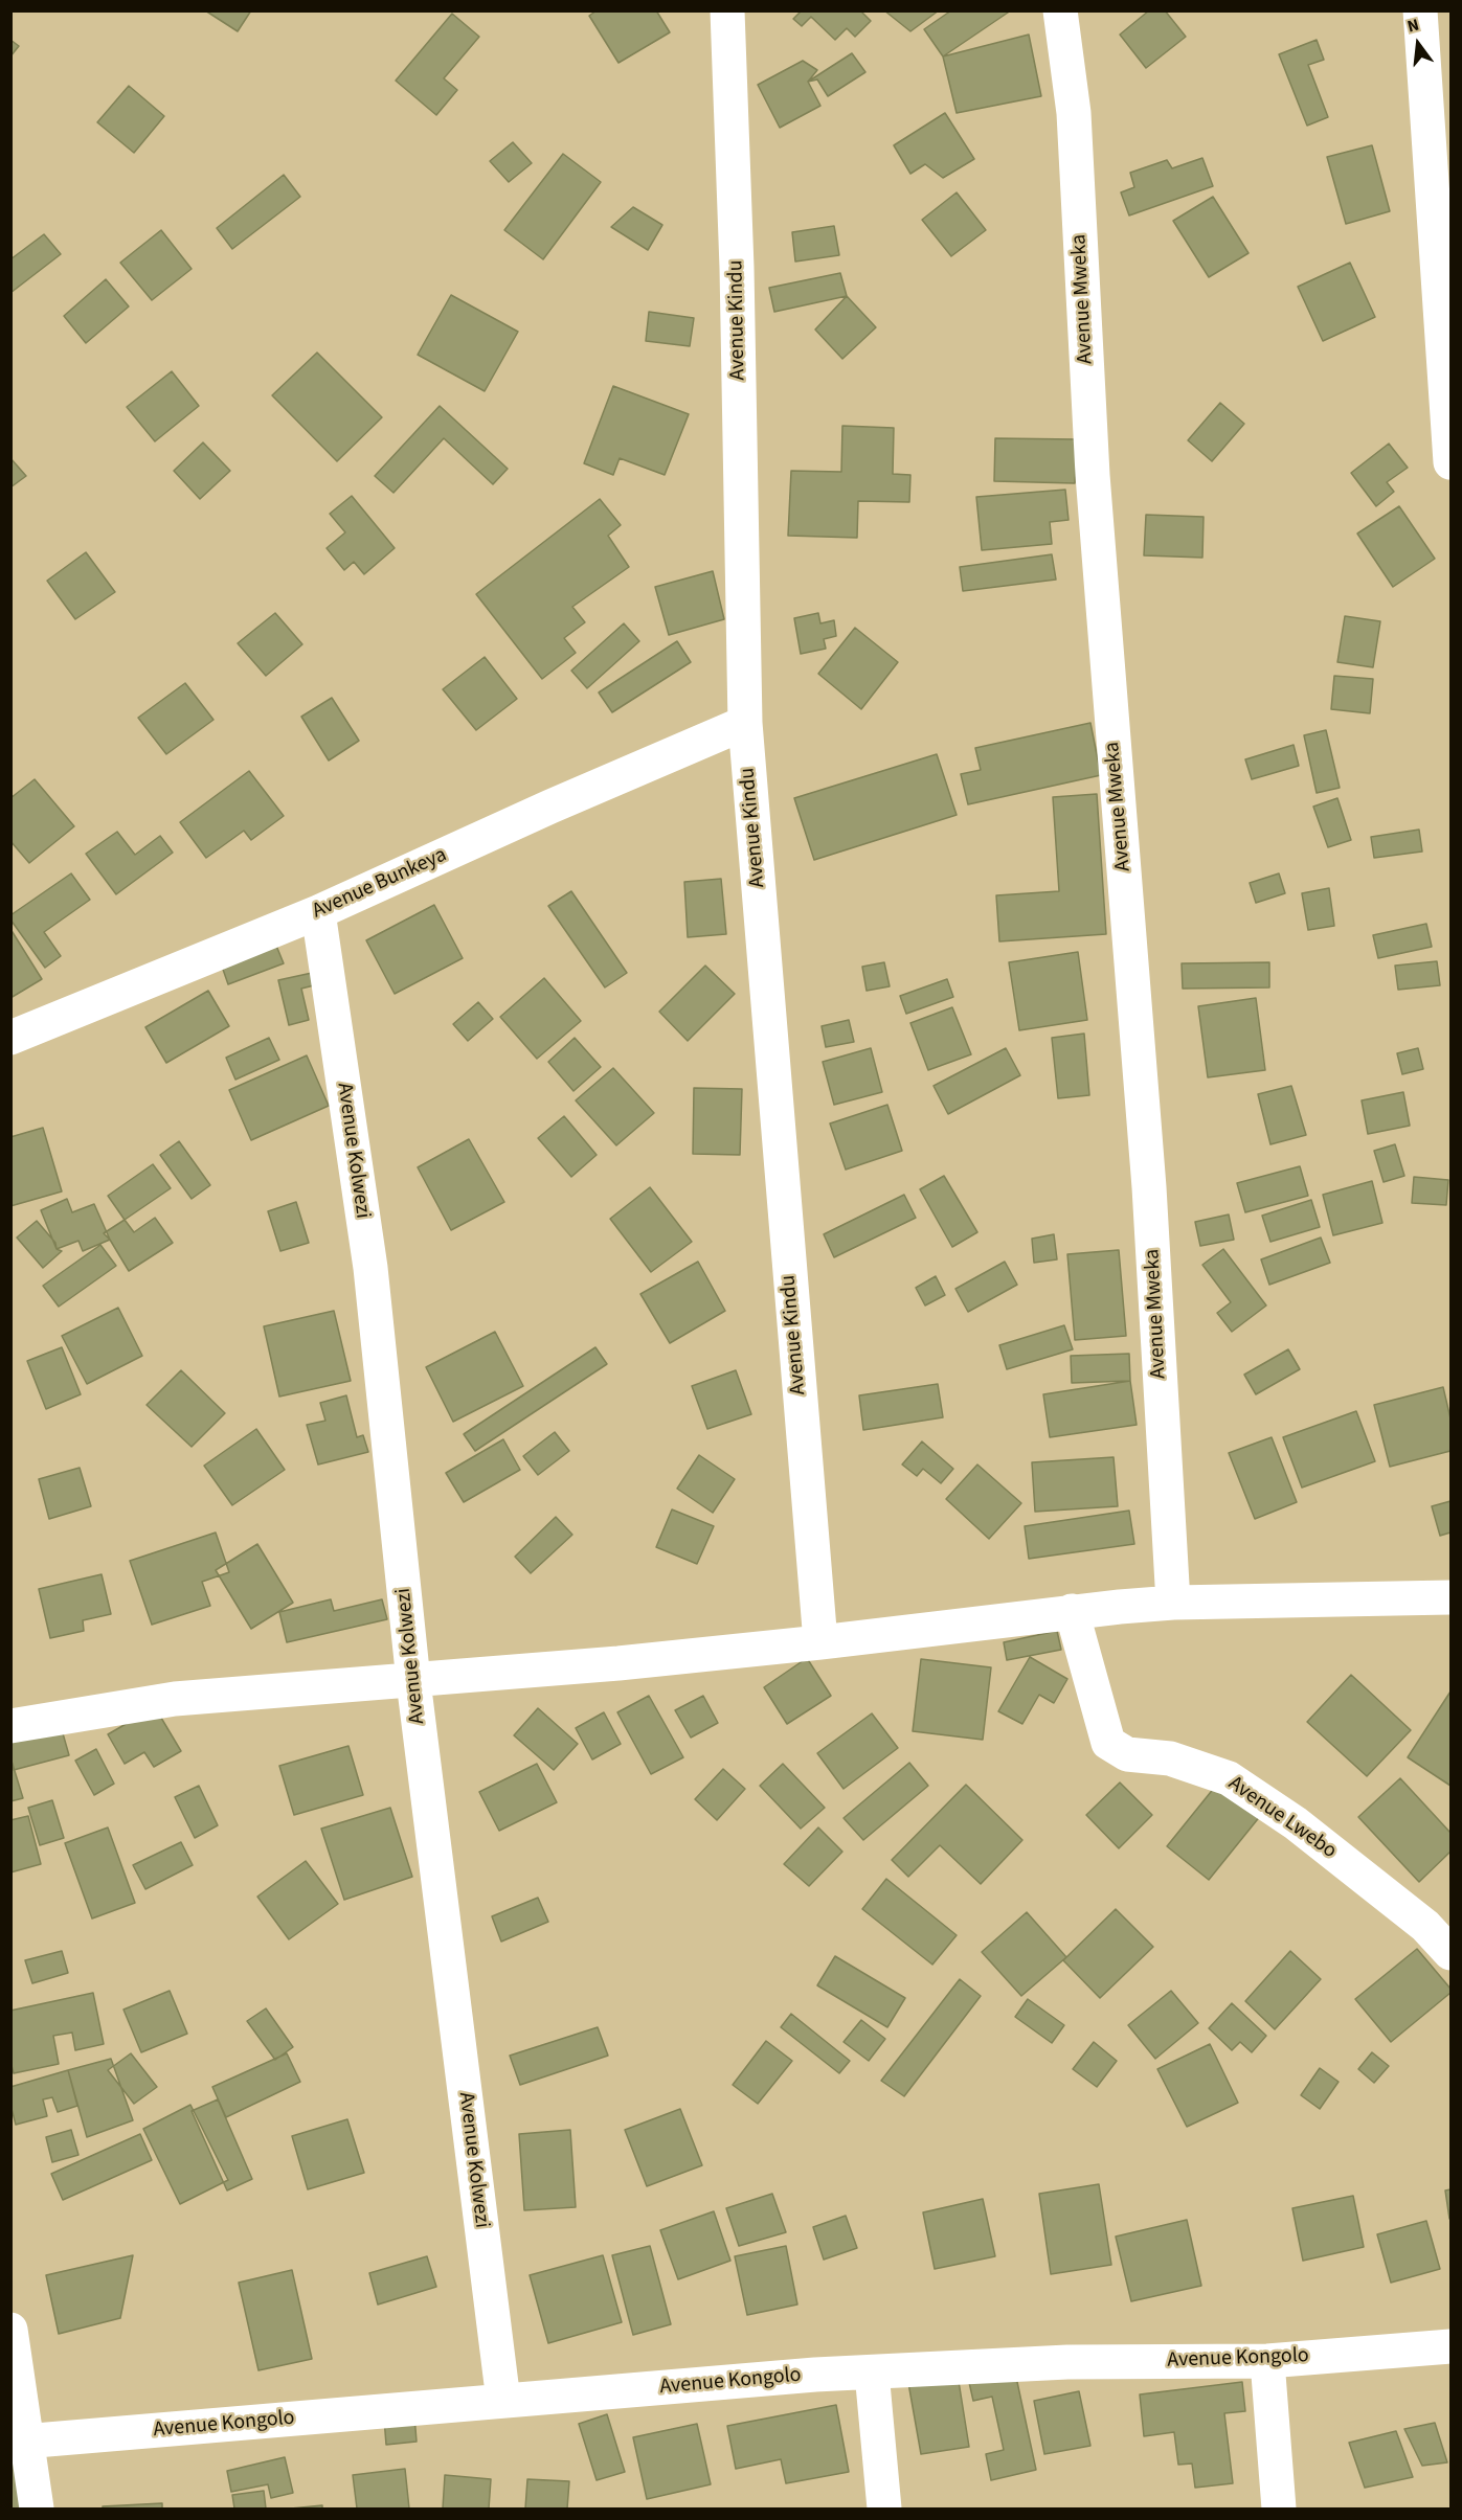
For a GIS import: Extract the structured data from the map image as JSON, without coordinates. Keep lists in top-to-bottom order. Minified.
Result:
{"streets":{"street":["Avenue Mweka","Avenue Kindu","Avenue Bunkeya","Avenue Kolwezi","Avenue Lwebo","Avenue Kongolo"]},"crossings":[["Avenue Kindu","Avenue Bunkeya"],["Avenue Bunkeya","Avenue Kolwezi"],["Avenue Kolwezi","Avenue Kongolo"]],"north":"top"}
